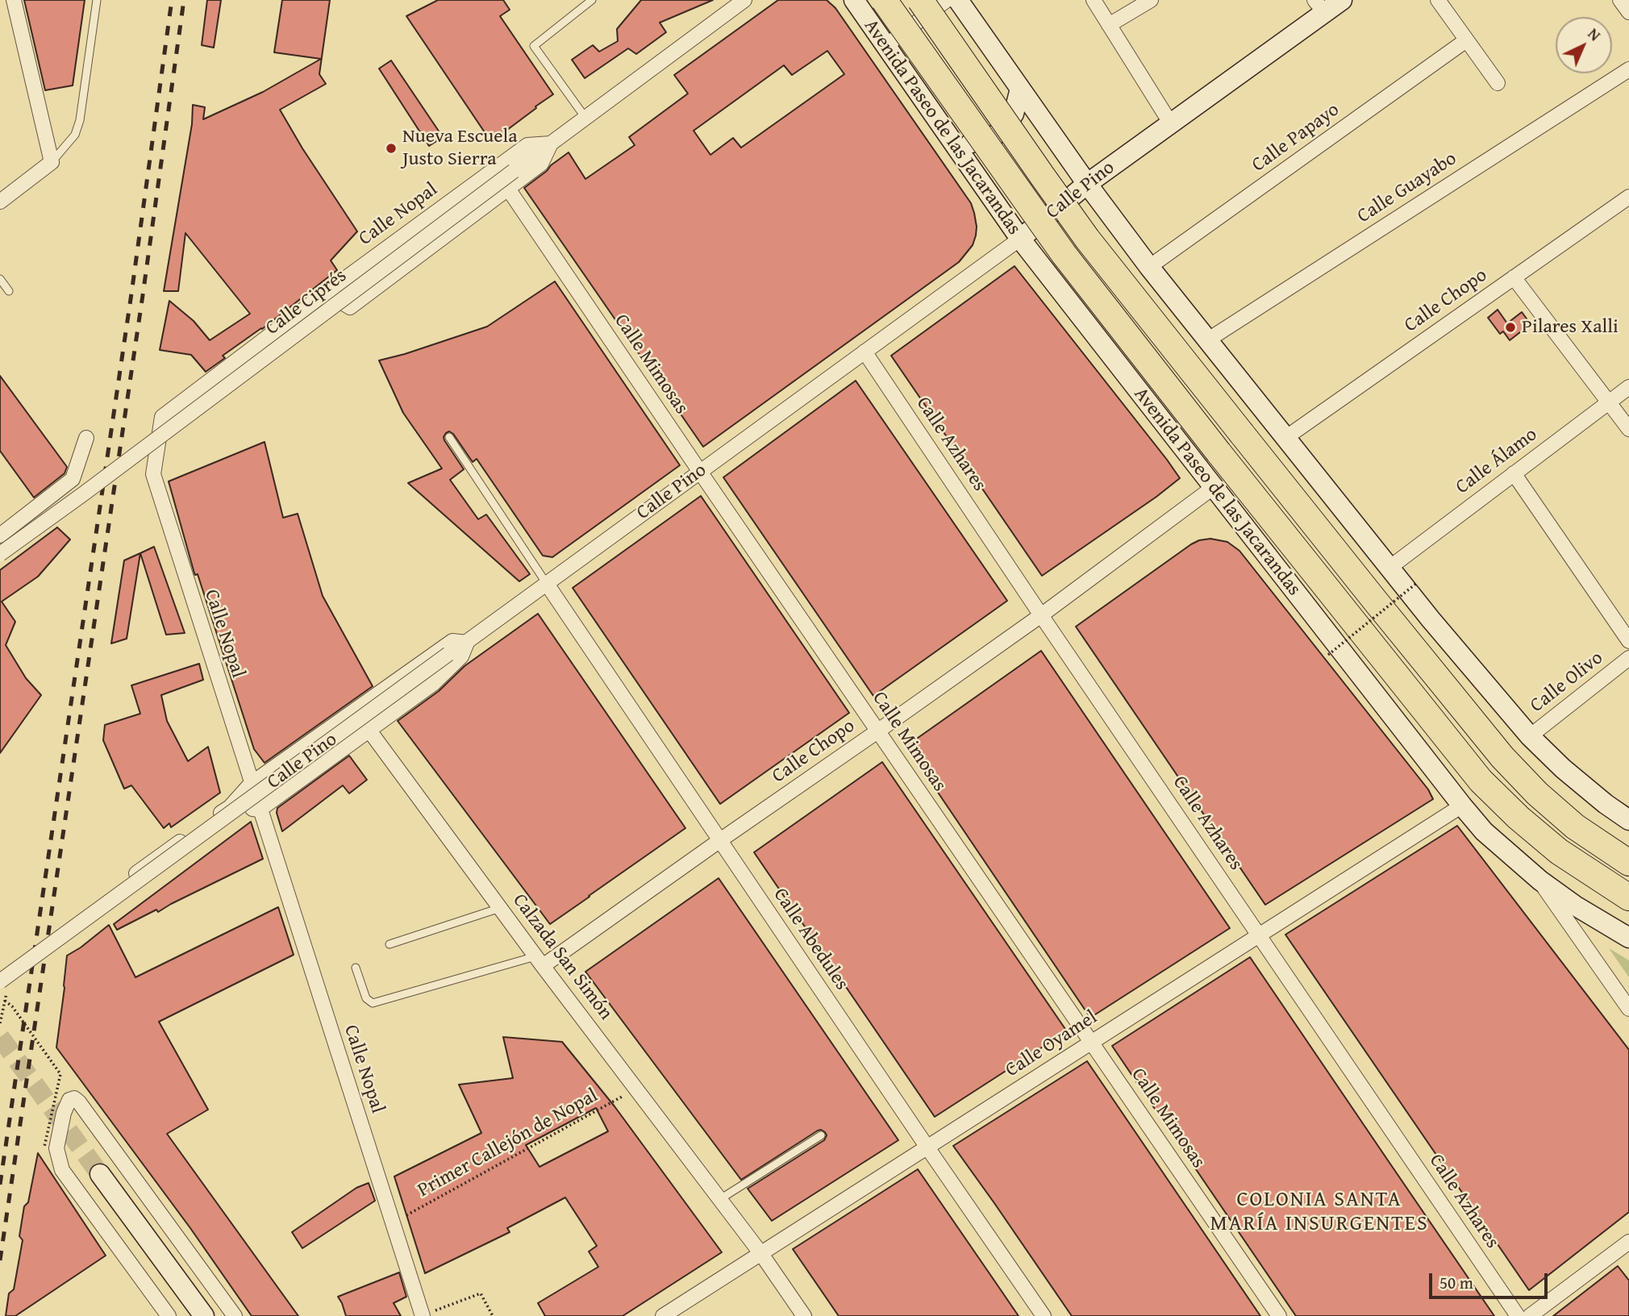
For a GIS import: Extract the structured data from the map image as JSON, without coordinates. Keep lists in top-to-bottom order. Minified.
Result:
{"streets":{"main road":["Avenida Paseo de las Jacarandas","Calle Pino"],"street":["Calle Papayo","Calle Guayabo","Calle Nopal","Calle Chopo","Calle Ciprés","Calle Mimosas","Calle Azhares","Calle Álamo","Calle Olivo","Calle Abedules","Calzada San Simón","Calle Oyamel"],"path":["Primer Callejón de Nopal"]},"crossings":[["Avenida Paseo de las Jacarandas","Calle Pino"],["Avenida Paseo de las Jacarandas","Calle Chopo"],["Avenida Paseo de las Jacarandas","Calle Oyamel"],["Calle Pino","Calle Mimosas"],["Calle Pino","Calle Azhares"],["Calle Pino","Calle Abedules"],["Calle Nopal","Calle Ciprés"],["Calle Nopal","Primer Callejón de Nopal"],["Calle Chopo","Calle Mimosas"],["Calle Chopo","Calle Azhares"],["Calle Chopo","Calle Abedules"],["Calle Chopo","Calzada San Simón"],["Calle Mimosas","Calle Oyamel"],["Calle Azhares","Calle Oyamel"],["Calle Abedules","Calle Oyamel"],["Calzada San Simón","Calle Oyamel"],["Calzada San Simón","Primer Callejón de Nopal"]],"districts":["COLONIA SANTA MARÍA INSURGENTES"],"places":["Nueva Escuela Justo Sierra","Pilares Xalli"],"scale_bar":"50 m","north":"top right"}
